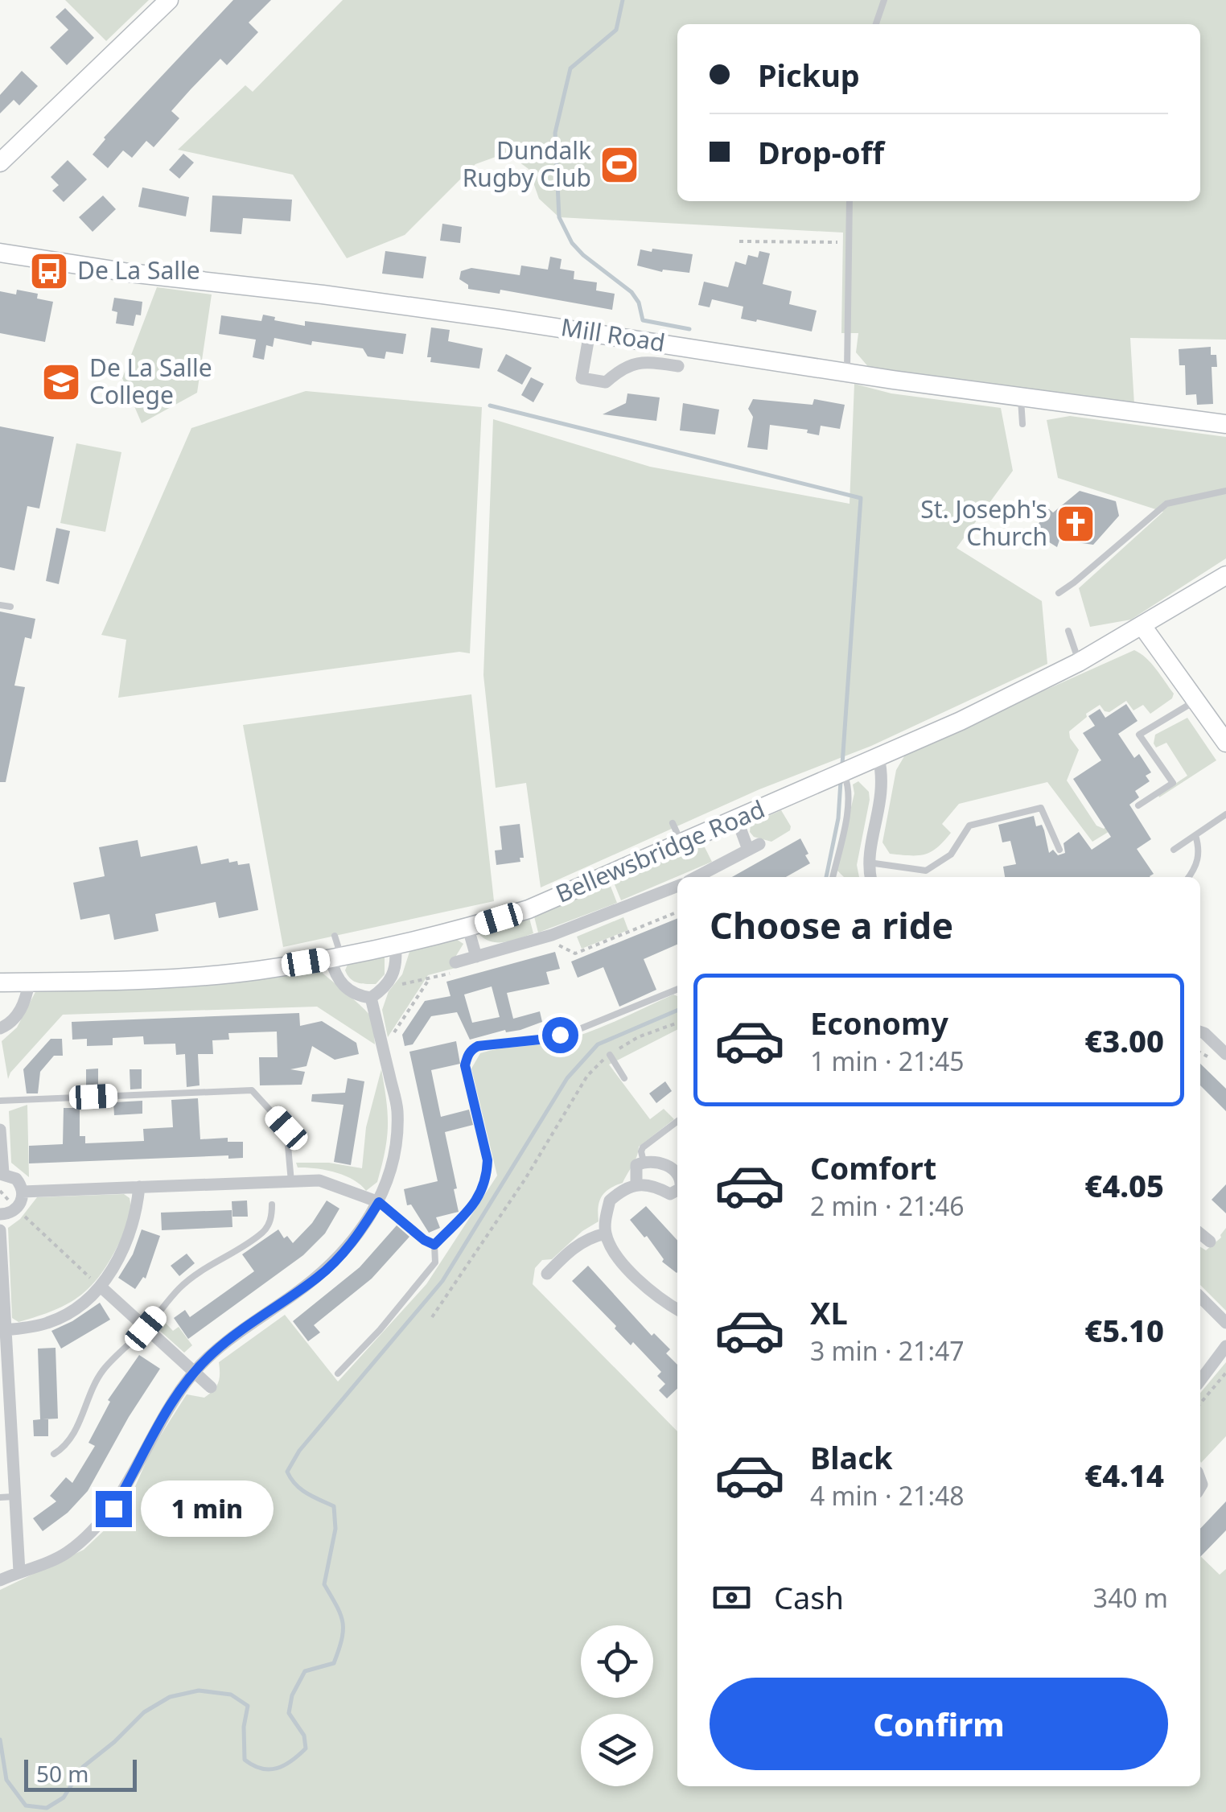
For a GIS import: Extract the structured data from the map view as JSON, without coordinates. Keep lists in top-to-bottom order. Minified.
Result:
{"streets":{"street":["Mill Road","Bellewsbridge Road"]},"places":{"sports":["Dundalk Rugby Club"],"bus stop":["De La Salle"],"school or university":["De La Salle College"],"church":["St. Joseph's Church"]},"scale_bar":"50 m","page":{"banner":["Pickup","Drop-off"],"heading":"Choose a ride","list":[{"name":"Economy","note":"1 min · 21:45","value":"€3.00"},{"name":"Comfort","note":"2 min · 21:46","value":"€4.05"},{"name":"XL","note":"3 min · 21:47","value":"€5.10"},{"name":"Black","note":"4 min · 21:48","value":"€4.14"}],"bubble":"1 min","pay":["Cash","340 m"],"buttons":"Confirm","scale":"50 m"}}
